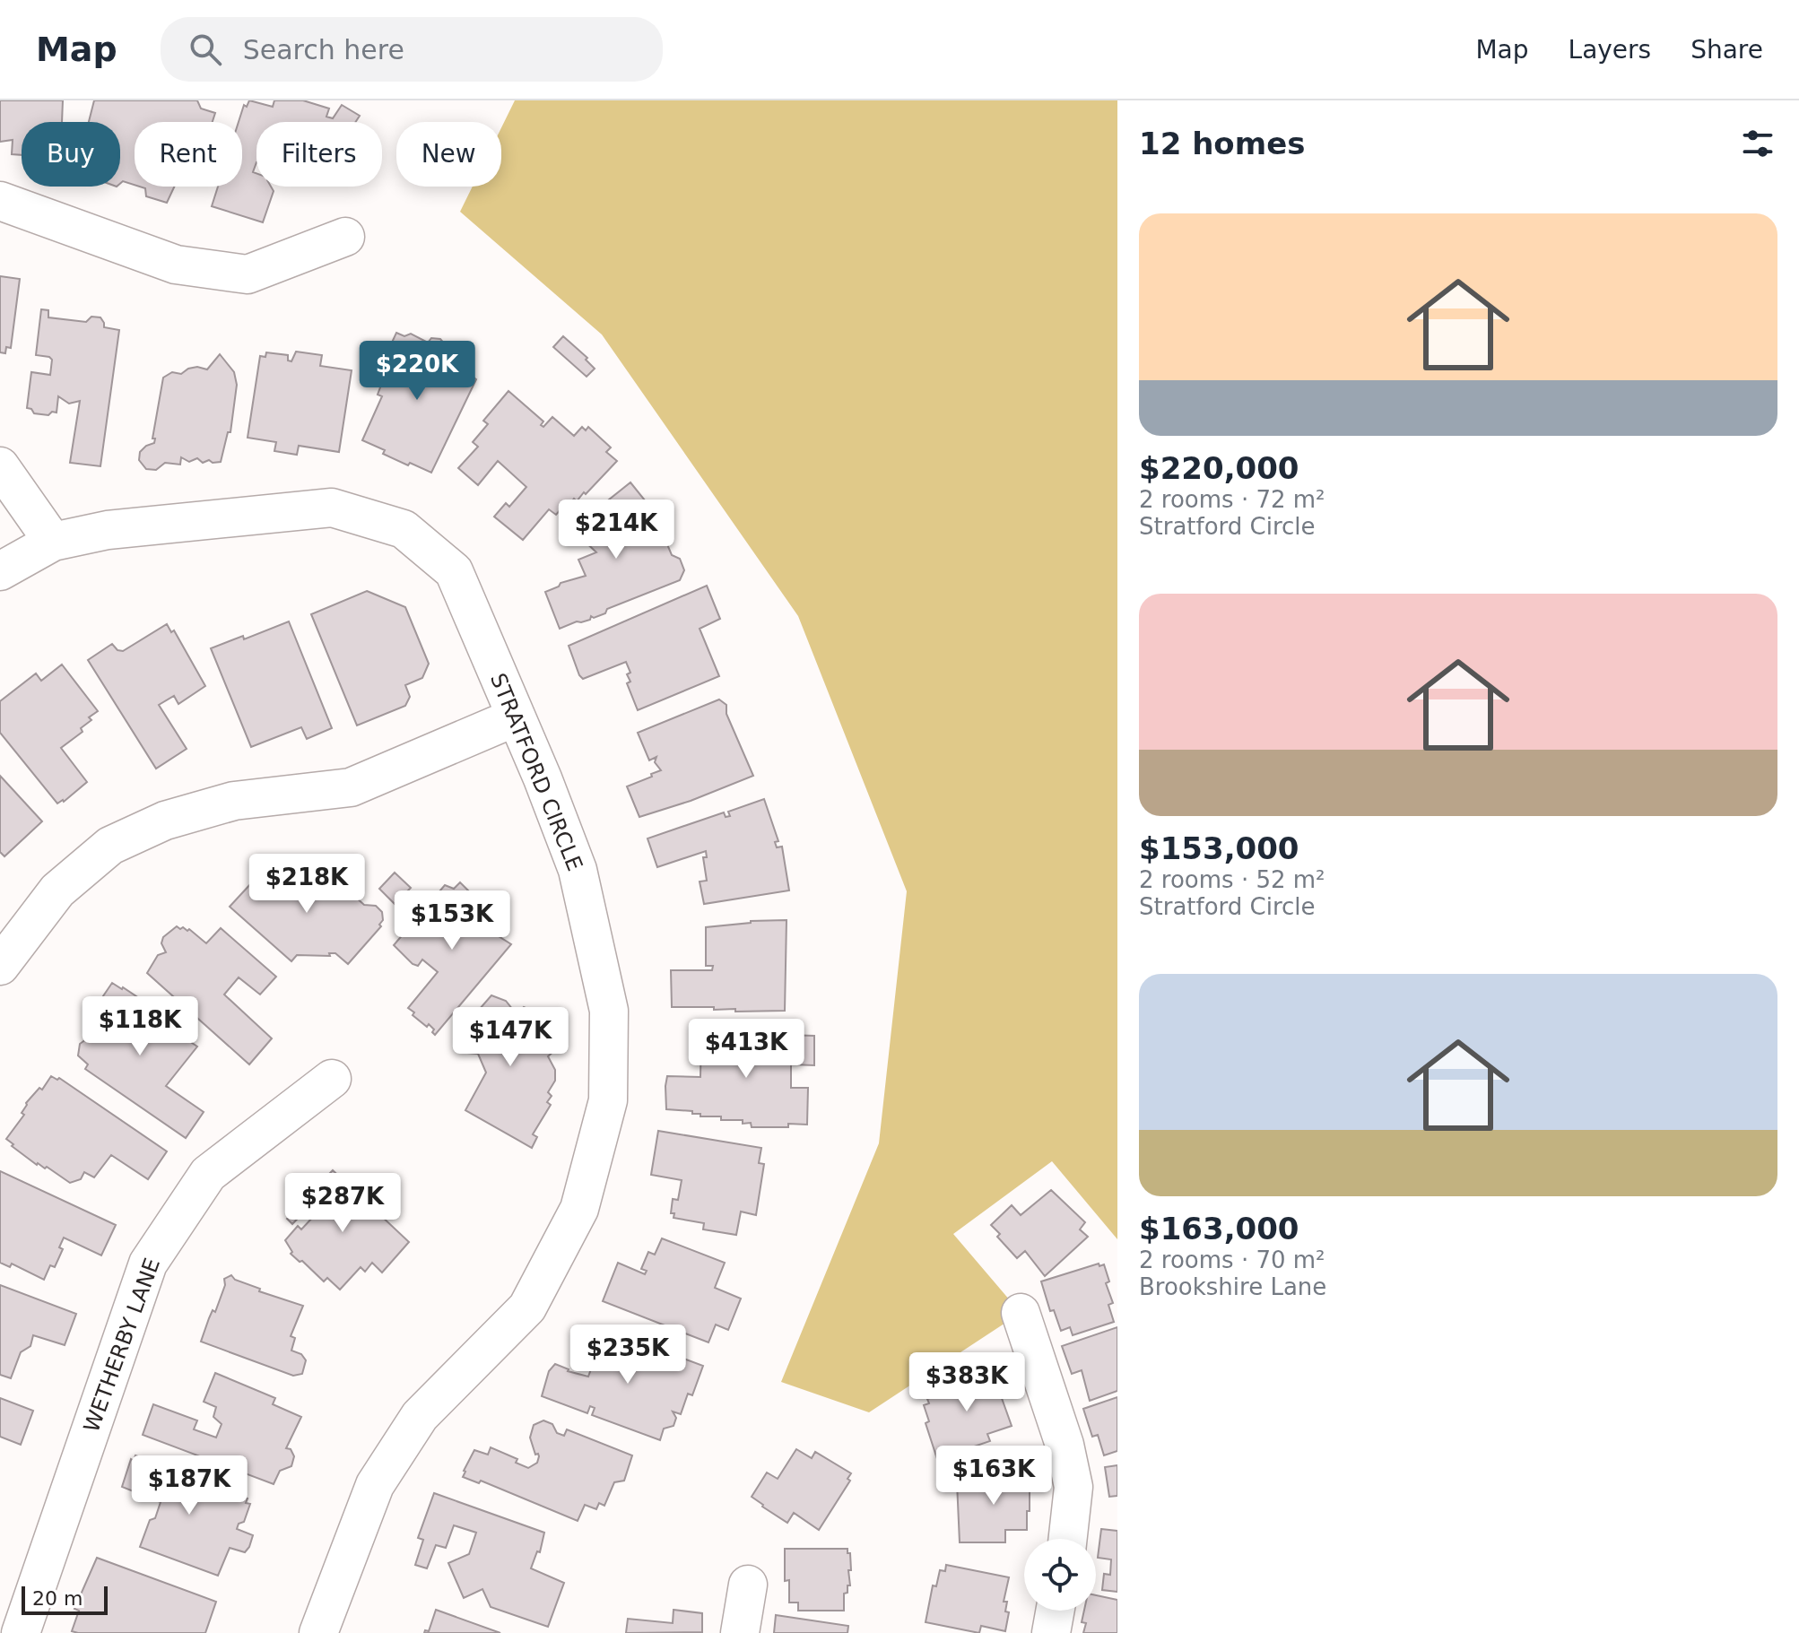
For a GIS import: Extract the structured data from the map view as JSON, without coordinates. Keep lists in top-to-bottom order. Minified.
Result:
{"streets":{"street":["STRATFORD CIRCLE","WETHERBY LANE"]},"scale_bar":"20 m","page":{"header":"Map","search":"Search here","nav":["Map","Layers","Share"],"heading":"12 homes","chip":["Buy","Rent","Filters","New"],"list":[{"name":"$220,000","note":"2 rooms · 72 m² · Stratford Circle"},{"name":"$153,000","note":"2 rooms · 52 m² · Stratford Circle"},{"name":"$163,000","note":"2 rooms · 70 m² · Brookshire Lane"}],"price":["$220K","$214K","$218K","$153K","$118K","$147K","$413K","$287K","$235K","$383K","$163K","$187K"],"scale":"20 m"}}
